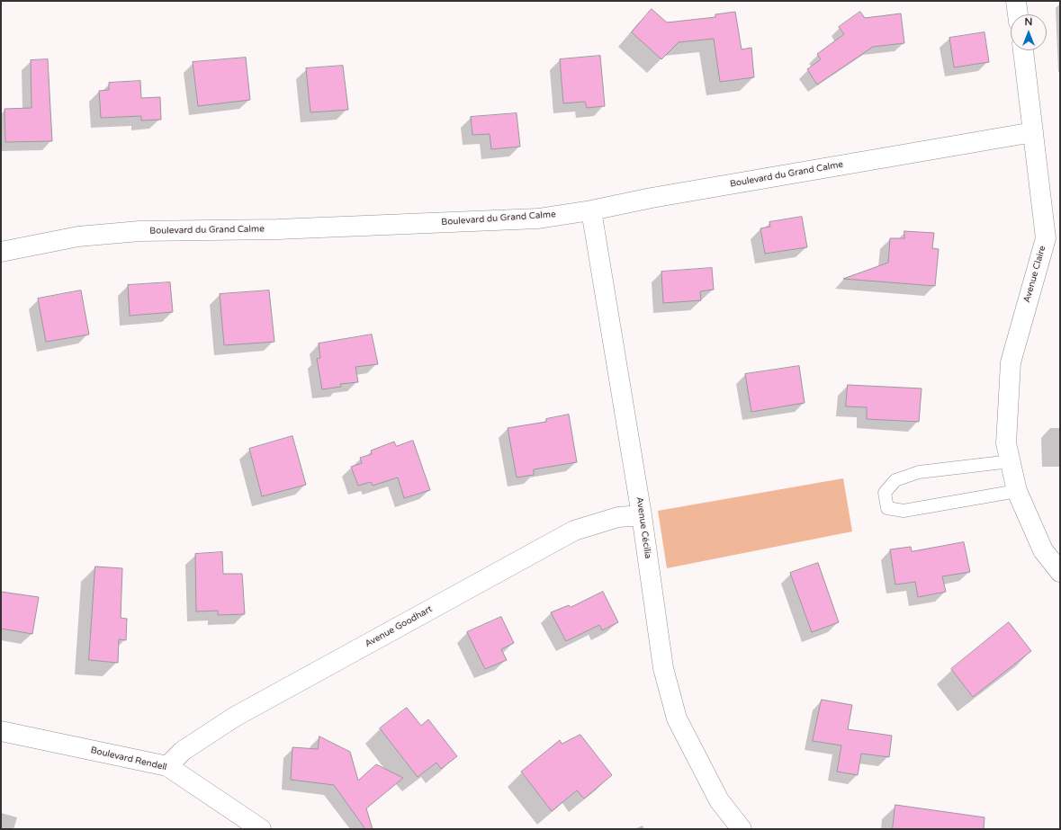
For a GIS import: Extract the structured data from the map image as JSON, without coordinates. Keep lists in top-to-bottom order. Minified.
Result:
{"streets":{"street":["Boulevard du Grand Calme","Avenue Claire","Avenue Cécilia","Avenue Goodhart","Boulevard Rendell"]},"crossings":[["Boulevard du Grand Calme","Avenue Claire"],["Boulevard du Grand Calme","Avenue Cécilia"],["Avenue Cécilia","Avenue Goodhart"],["Avenue Goodhart","Boulevard Rendell"]],"north":"top"}
